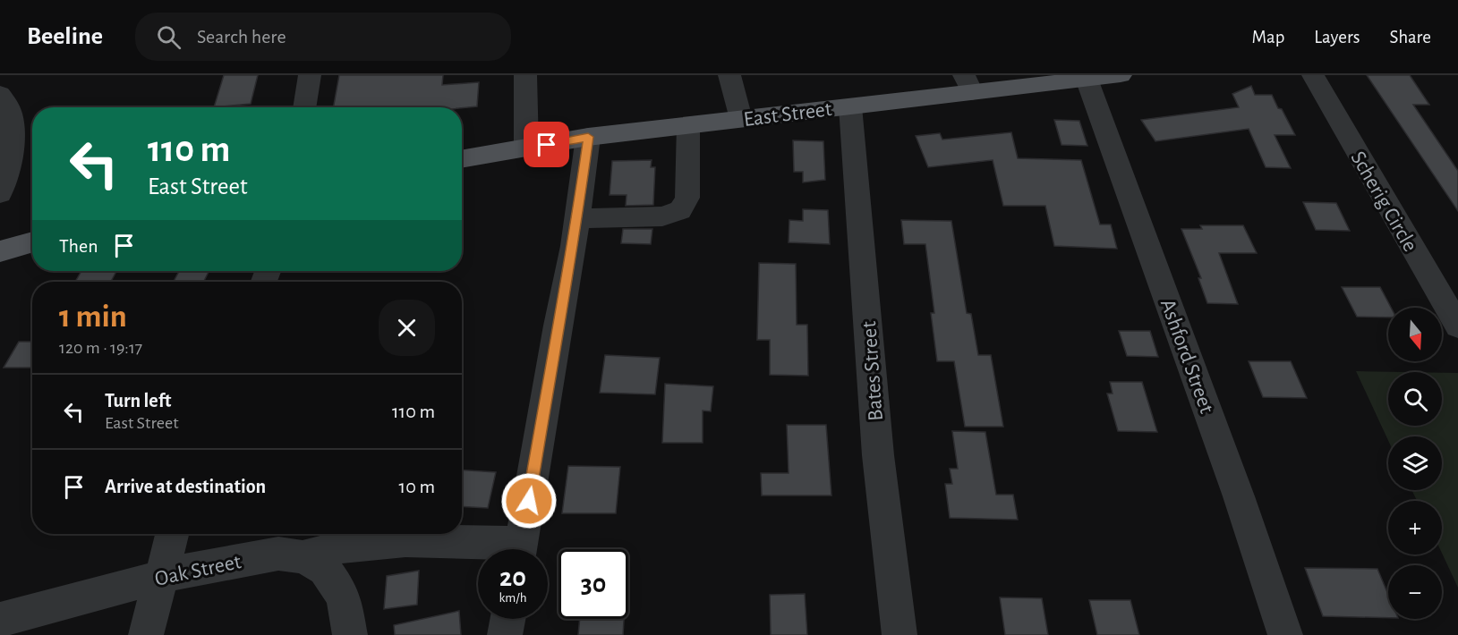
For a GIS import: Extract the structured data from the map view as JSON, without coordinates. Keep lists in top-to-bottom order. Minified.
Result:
{"streets":{"main road":["East Street"],"street":["Scherig Circle","Ashford Street","Bates Street","Oak Street"]},"crossings":[["East Street","Ashford Street"],["East Street","Bates Street"]],"north":"bottom","page":{"header":"Beeline","search":"Search here","nav":["Map","Layers","Share"],"turn":["110 m","East Street"],"then":"Then","heading":["1 min","120 m · 19:17"],"map_buttons":["+","−"],"list":[{"name":"Turn left","note":"East Street","value":"110 m"},{"name":"Arrive at destination","value":"10 m"}],"speed":"20 km/h","limit":"30"}}
